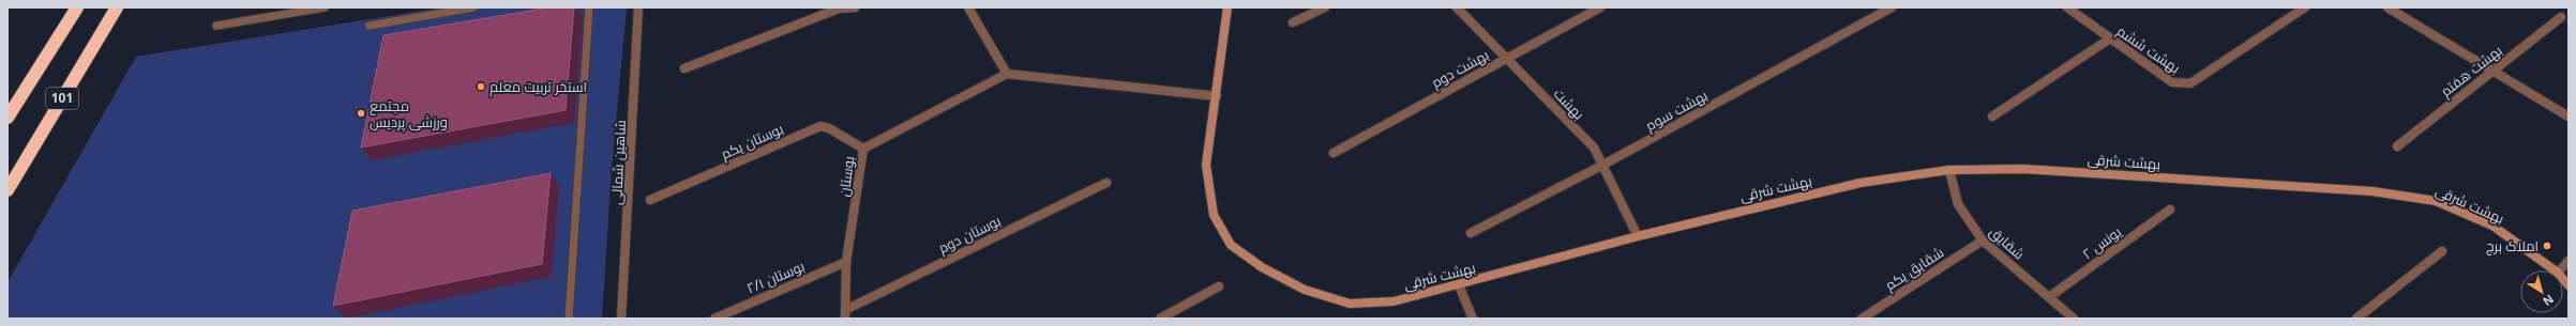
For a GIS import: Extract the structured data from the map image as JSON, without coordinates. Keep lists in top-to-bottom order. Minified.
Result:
{"streets":{"highway":["101"],"main road":["بهشت شرقی"],"street":["بهشت ششم","بهشت دوم","بهشت هفتم","بهشت","بهشت سوم","بوستان یکم","شاهین شمالی","بوستان","بوستان دوم","شقایق","یونس ۲","شقایق یکم","بوستان ۲/۱"]},"crossings":[["بهشت دوم","بهشت"],["بهشت","بهشت سوم"],["بهشت","بهشت شرقی"],["بوستان یکم","بوستان"],["بهشت شرقی","شقایق"],["بوستان","بوستان دوم"],["بوستان","بوستان ۲/۱"],["شقایق","یونس ۲"],["شقایق","شقایق یکم"]],"places":["استخر تربیت معلم","مجتمع ورزشی پردیس","املاک برج"],"north":"bottom right"}
